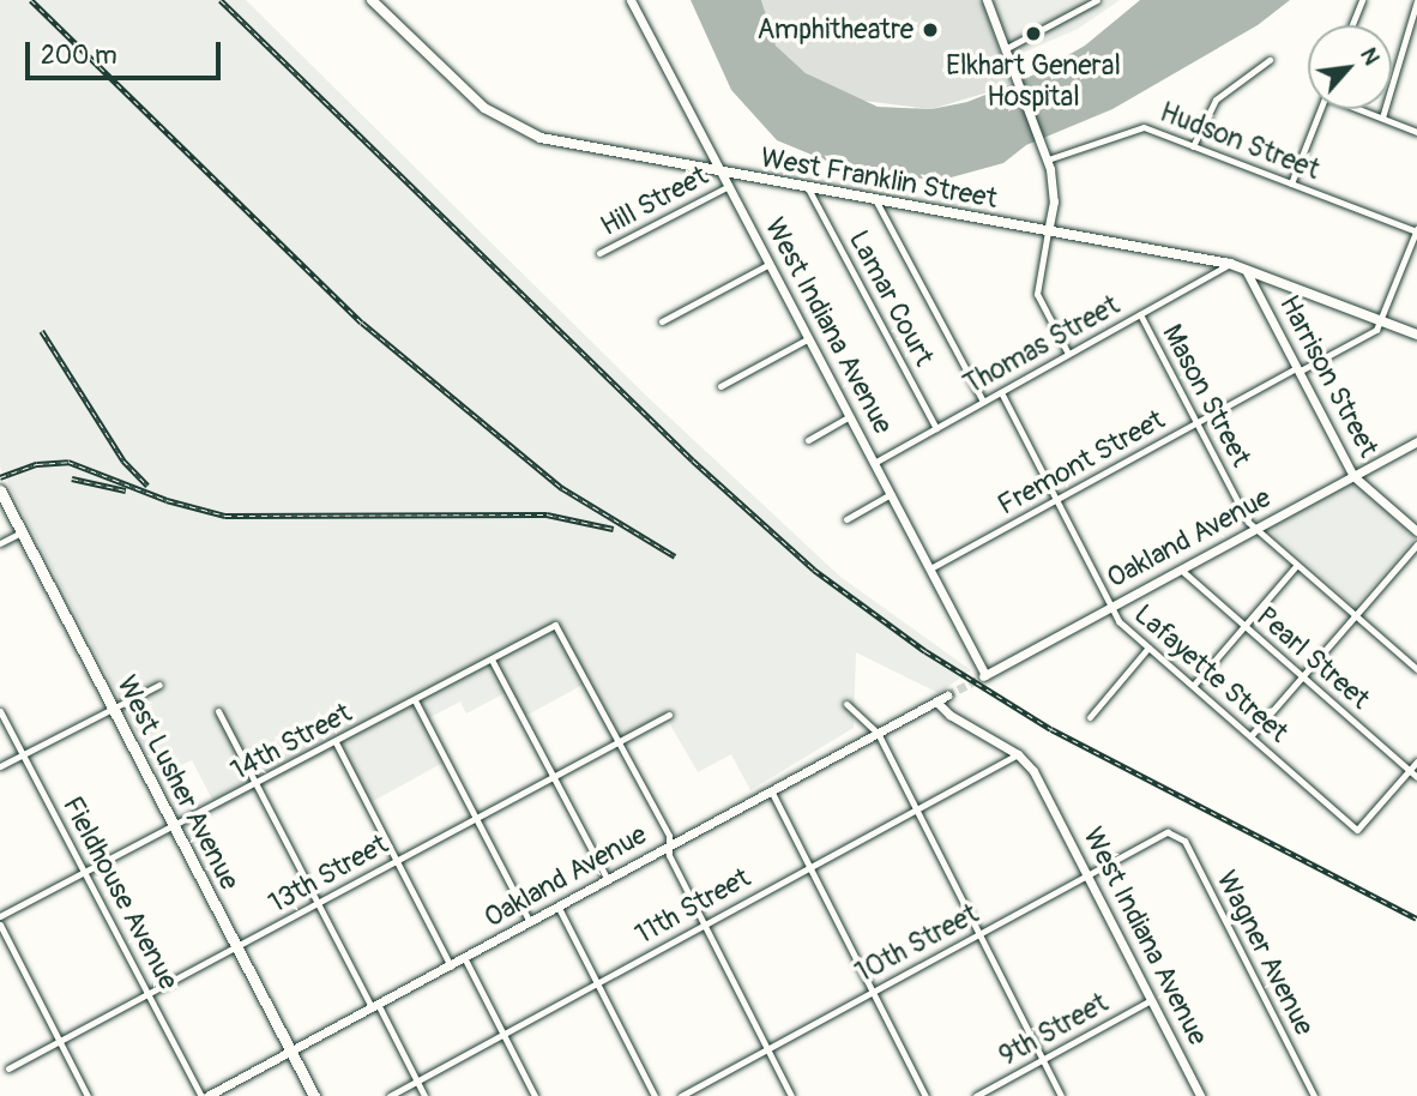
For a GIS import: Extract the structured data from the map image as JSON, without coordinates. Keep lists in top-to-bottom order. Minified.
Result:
{"streets":{"main road":["West Franklin Street","West Lusher Avenue"],"street":["Hudson Street","Hill Street","Lamar Court","West Indiana Avenue","Thomas Street","Harrison Street","Mason Street","Fremont Street","Oakland Avenue","Pearl Street","Lafayette Street","14th Street","13th Street","Fieldhouse Avenue","11th Street","10th Street","Wagner Avenue","9th Street"]},"crossings":[["West Franklin Street","Lamar Court"],["West Franklin Street","West Indiana Avenue"],["West Franklin Street","Thomas Street"],["West Franklin Street","Harrison Street"],["West Franklin Street","Fremont Street"],["Hill Street","West Indiana Avenue"],["Lamar Court","Thomas Street"],["West Indiana Avenue","Thomas Street"],["West Indiana Avenue","Fremont Street"],["West Indiana Avenue","Oakland Avenue"],["West Indiana Avenue","11th Street"],["West Indiana Avenue","10th Street"],["West Indiana Avenue","9th Street"],["Thomas Street","Mason Street"],["Thomas Street","Lafayette Street"],["Harrison Street","Fremont Street"],["Harrison Street","Oakland Avenue"],["Mason Street","Fremont Street"],["Mason Street","Oakland Avenue"],["Fremont Street","Lafayette Street"],["Oakland Avenue","Pearl Street"],["Oakland Avenue","Lafayette Street"],["Oakland Avenue","West Lusher Avenue"],["Oakland Avenue","Fieldhouse Avenue"],["Pearl Street","Lafayette Street"],["14th Street","West Lusher Avenue"],["14th Street","13th Street"],["14th Street","Fieldhouse Avenue"],["West Lusher Avenue","13th Street"],["13th Street","Fieldhouse Avenue"],["10th Street","Wagner Avenue"]],"places":["Amphitheatre","Elkhart General Hospital"],"scale_bar":"200 m","north":"top right"}
